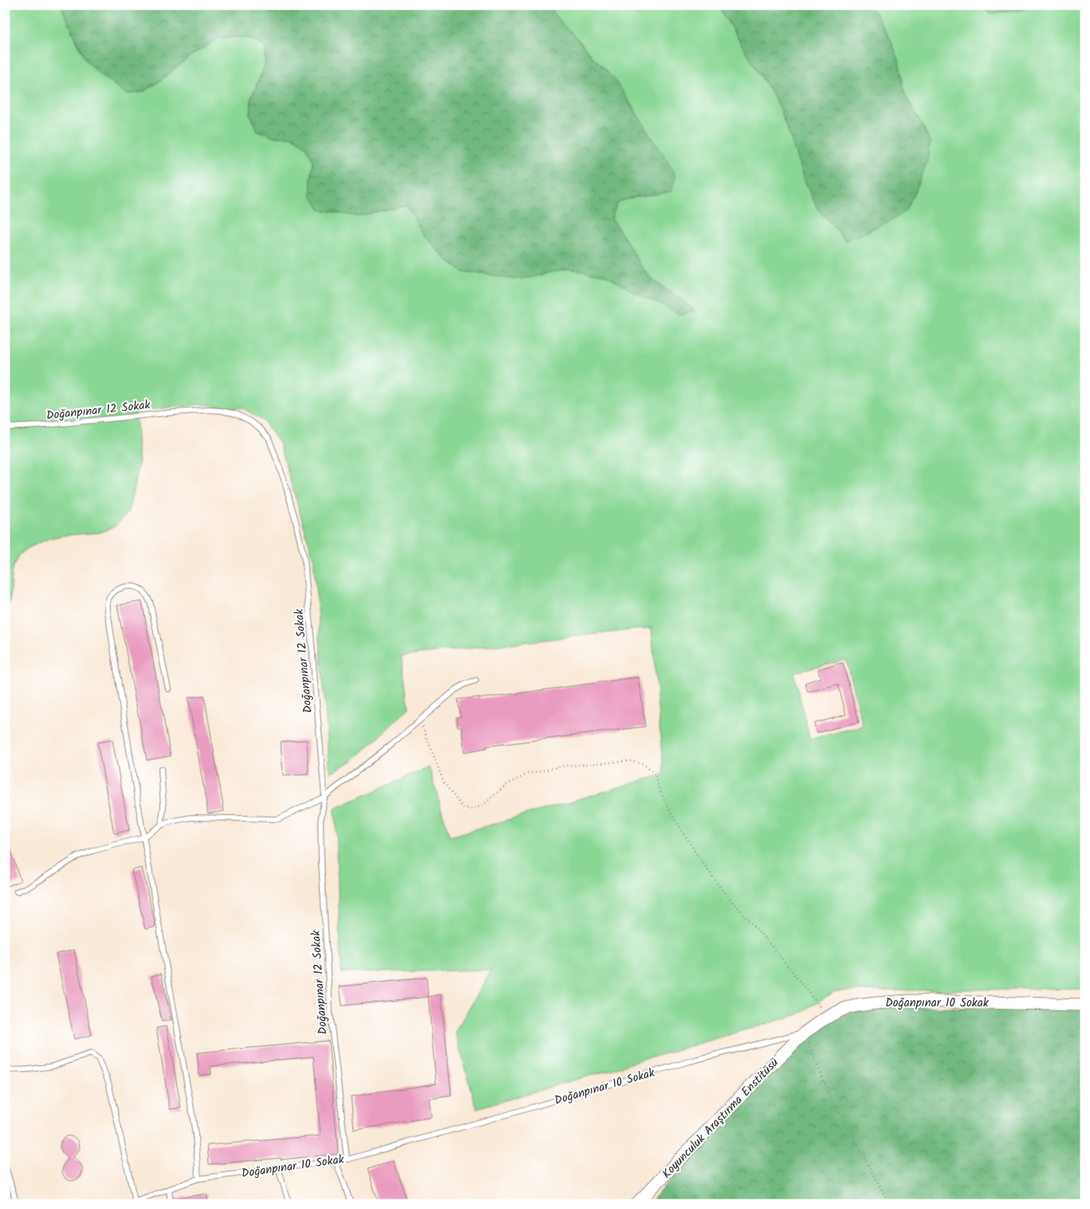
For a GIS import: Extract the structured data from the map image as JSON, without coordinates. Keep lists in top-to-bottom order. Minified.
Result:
{"streets":{"street":["Doğanpınar 10 Sokak","Koyunculuk Araştırma Enstitüsü"],"lane":["Doğanpınar 12 Sokak"]},"crossings":[["Doğanpınar 12 Sokak","Doğanpınar 10 Sokak"],["Doğanpınar 10 Sokak","Koyunculuk Araştırma Enstitüsü"]]}
